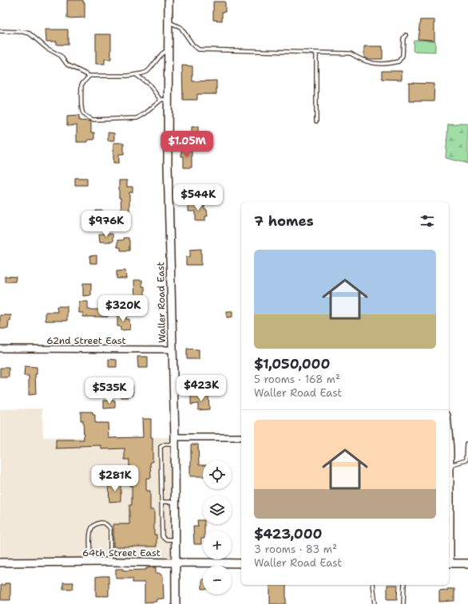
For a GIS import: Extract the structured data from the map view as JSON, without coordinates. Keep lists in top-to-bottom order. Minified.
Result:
{"streets":{"street":["Waller Road East","62nd Street East","64th Street East"]},"crossings":[["Waller Road East","62nd Street East"],["Waller Road East","64th Street East"]],"page":{"price":["$1.05M","$544K","$976K","$320K","$423K","$535K","$281K"],"heading":"7 homes","list":[{"name":"$1,050,000","note":"5 rooms · 168 m² · Waller Road East"},{"name":"$423,000","note":"3 rooms · 83 m² · Waller Road East"}],"map_buttons":["+","−"]}}
